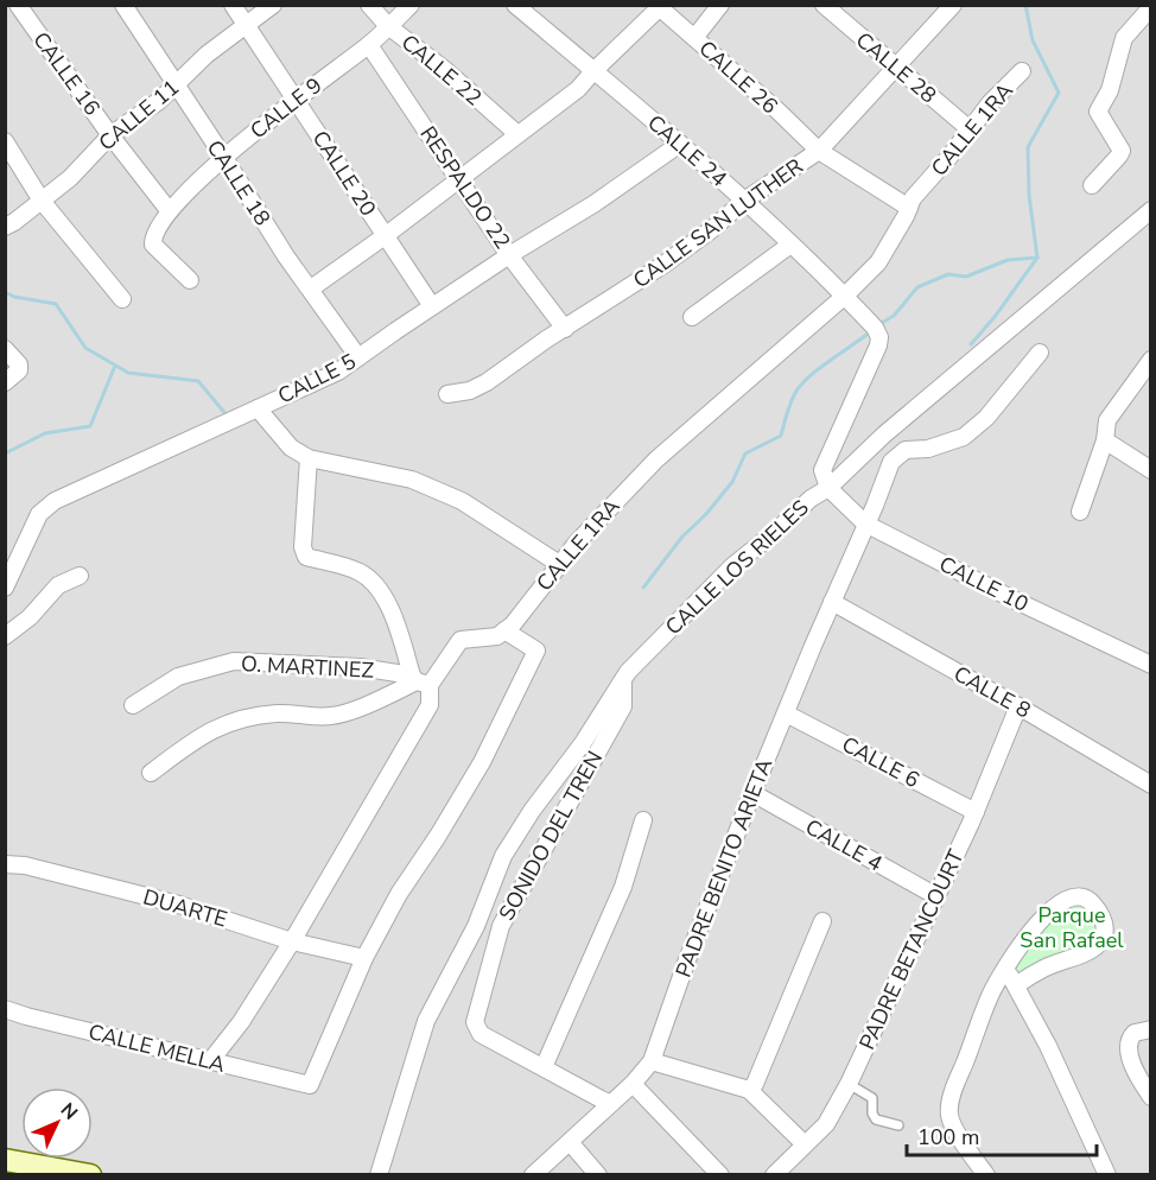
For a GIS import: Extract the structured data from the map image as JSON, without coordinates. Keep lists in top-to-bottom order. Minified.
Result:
{"streets":{"street":["CALLE 28","CALLE 22","CALLE 16","CALLE 26","CALLE 9","CALLE 11","CALLE 1RA","CALLE 24","CALLE 20","CALLE 18","RESPALDO 22","CALLE SAN LUTHER","CALLE 5","CALLE LOS RIELES","CALLE 10","O. MARTINEZ","CALLE 8","CALLE 6","SONIDO DEL TREN","CALLE 4","PADRE BENITO ARIETA","DUARTE","PADRE BETANCOURT","CALLE MELLA"]},"crossings":[["CALLE 28","CALLE 1RA"],["CALLE 28","CALLE SAN LUTHER"],["CALLE 22","CALLE 9"],["CALLE 16","CALLE 9"],["CALLE 16","CALLE 11"],["CALLE 26","CALLE 1RA"],["CALLE 26","CALLE SAN LUTHER"],["CALLE 9","CALLE 20"],["CALLE 9","CALLE 18"],["CALLE 9","RESPALDO 22"],["CALLE 11","CALLE 20"],["CALLE 11","CALLE 18"],["CALLE 1RA","CALLE 24"],["CALLE 24","CALLE SAN LUTHER"],["CALLE 24","CALLE 5"],["CALLE 24","CALLE LOS RIELES"],["CALLE 24","CALLE 10"],["CALLE 20","CALLE 5"],["CALLE 18","CALLE 5"],["RESPALDO 22","CALLE SAN LUTHER"],["RESPALDO 22","CALLE 5"],["CALLE LOS RIELES","CALLE 10"],["CALLE LOS RIELES","SONIDO DEL TREN"],["CALLE 10","PADRE BENITO ARIETA"],["CALLE 8","PADRE BENITO ARIETA"],["CALLE 8","PADRE BETANCOURT"],["CALLE 6","PADRE BENITO ARIETA"],["CALLE 6","PADRE BETANCOURT"],["CALLE 4","PADRE BENITO ARIETA"],["CALLE 4","PADRE BETANCOURT"],["DUARTE","CALLE MELLA"]],"parks":["Parque San Rafael"],"scale_bar":"100 m","north":"top right"}
